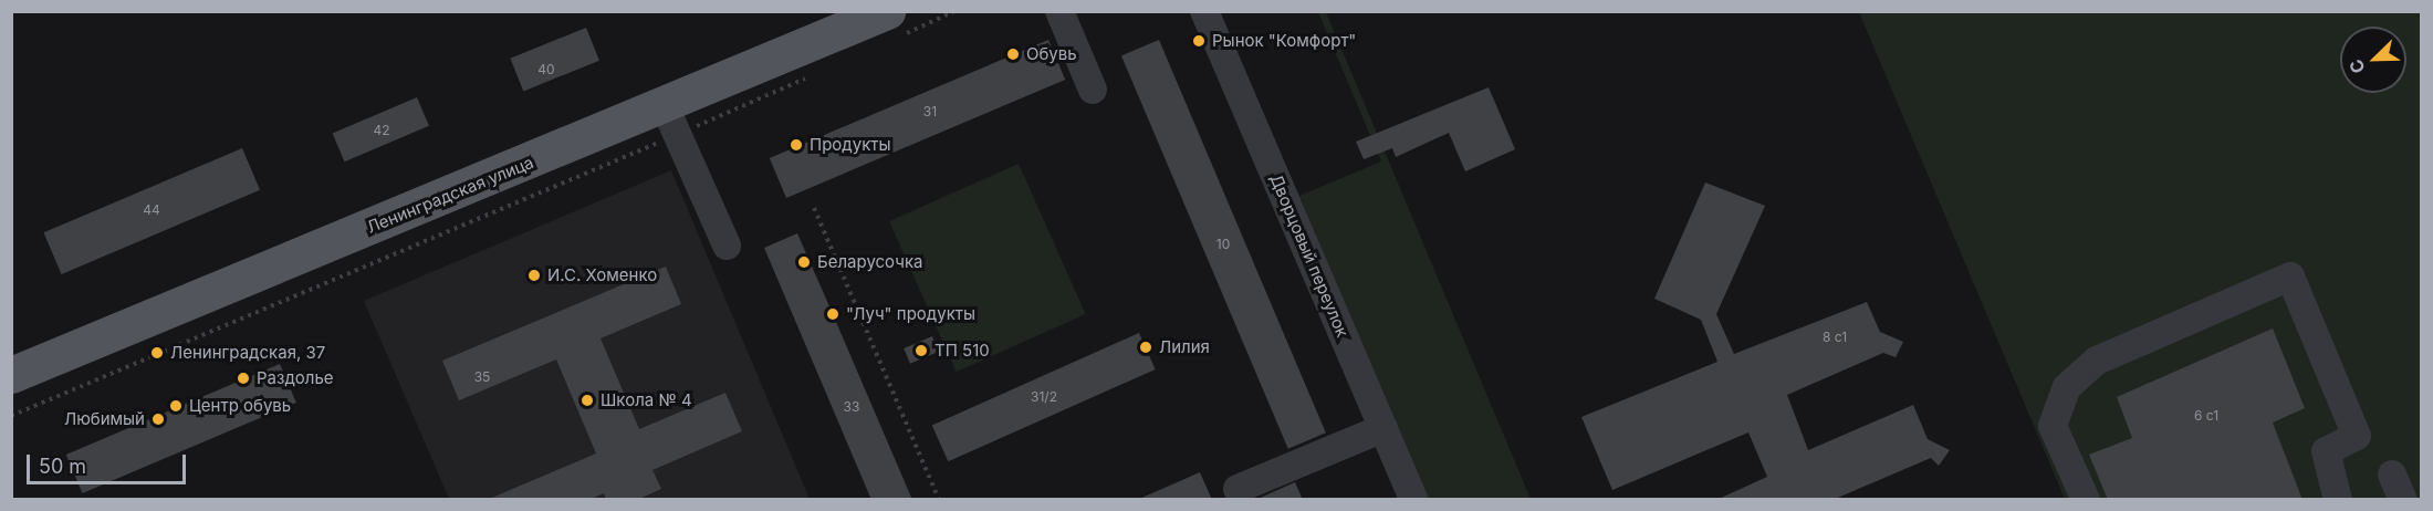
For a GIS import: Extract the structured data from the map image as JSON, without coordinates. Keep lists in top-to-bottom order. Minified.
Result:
{"streets":{"main road":["Ленинградская улица"],"street":["Дворцовый переулок"]},"places":["Рынок \"Комфорт\"","Обувь","Продукты","Беларусочка","И.С. Хоменко","\"Луч\" продукты","Лилия","ТП 510","Ленинградская, 37","Раздолье","Школа № 4","Центр обувь","Любимый"],"house_numbers":["40","31","42","44","10","8 с1","35","31/2","33","6 с1"],"scale_bar":"50 m","north":"bottom left"}
